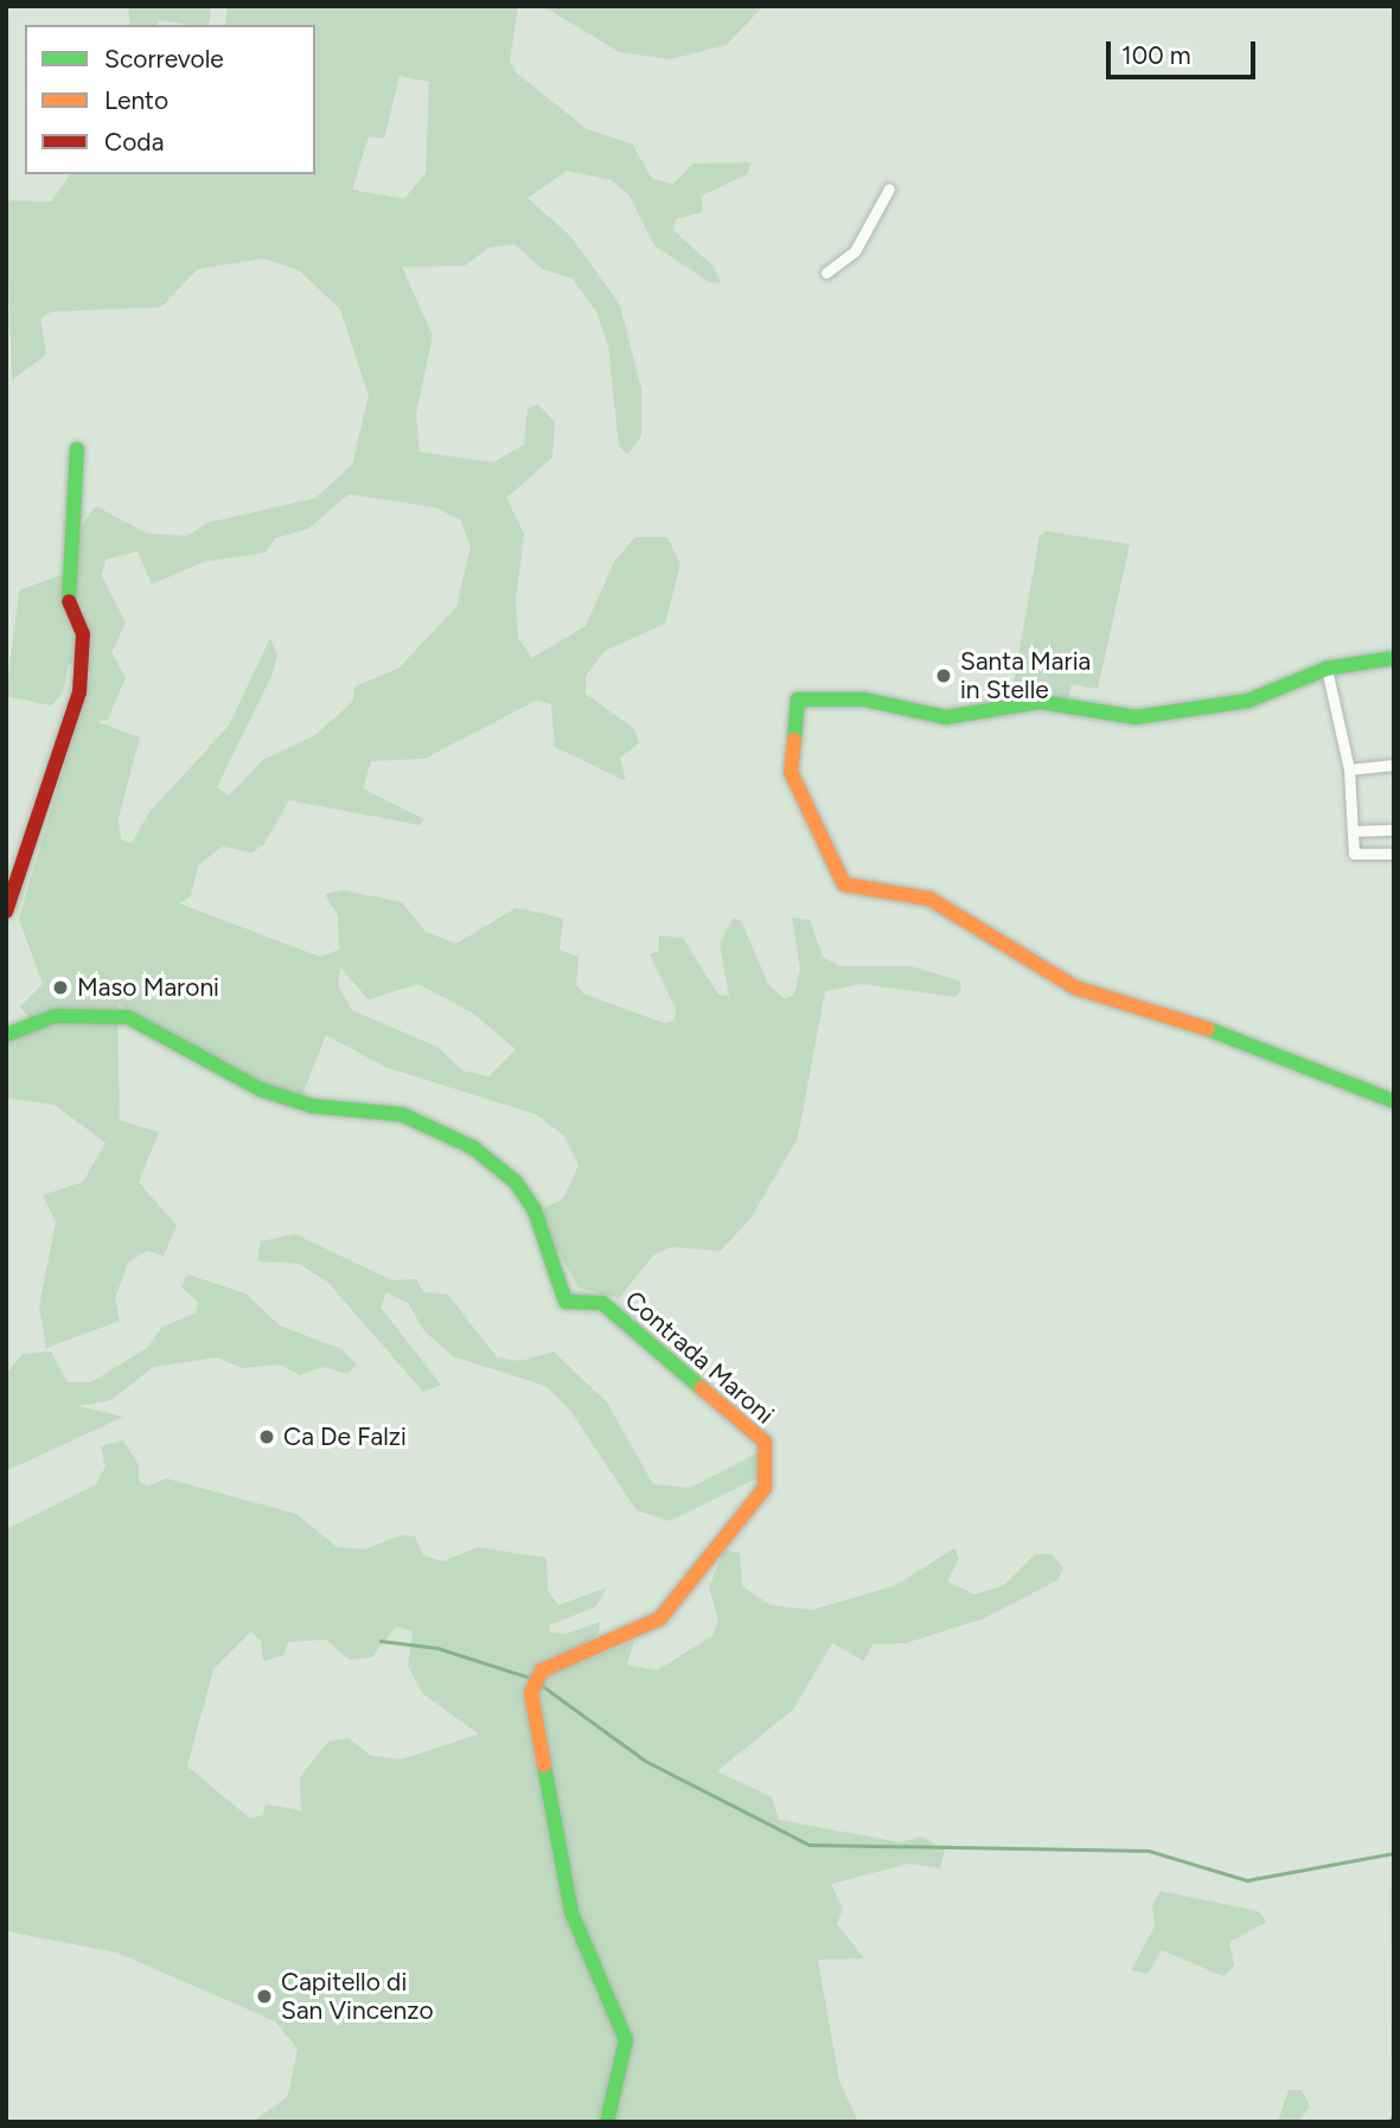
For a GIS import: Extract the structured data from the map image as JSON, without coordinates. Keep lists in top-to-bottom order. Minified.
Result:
{"streets":{"street":["Contrada Maroni"]},"places":["Santa Maria in Stelle","Maso Maroni","Ca De Falzi","Capitello di San Vincenzo"],"legend":["Scorrevole","Lento","Coda"],"scale_bar":"100 m"}
